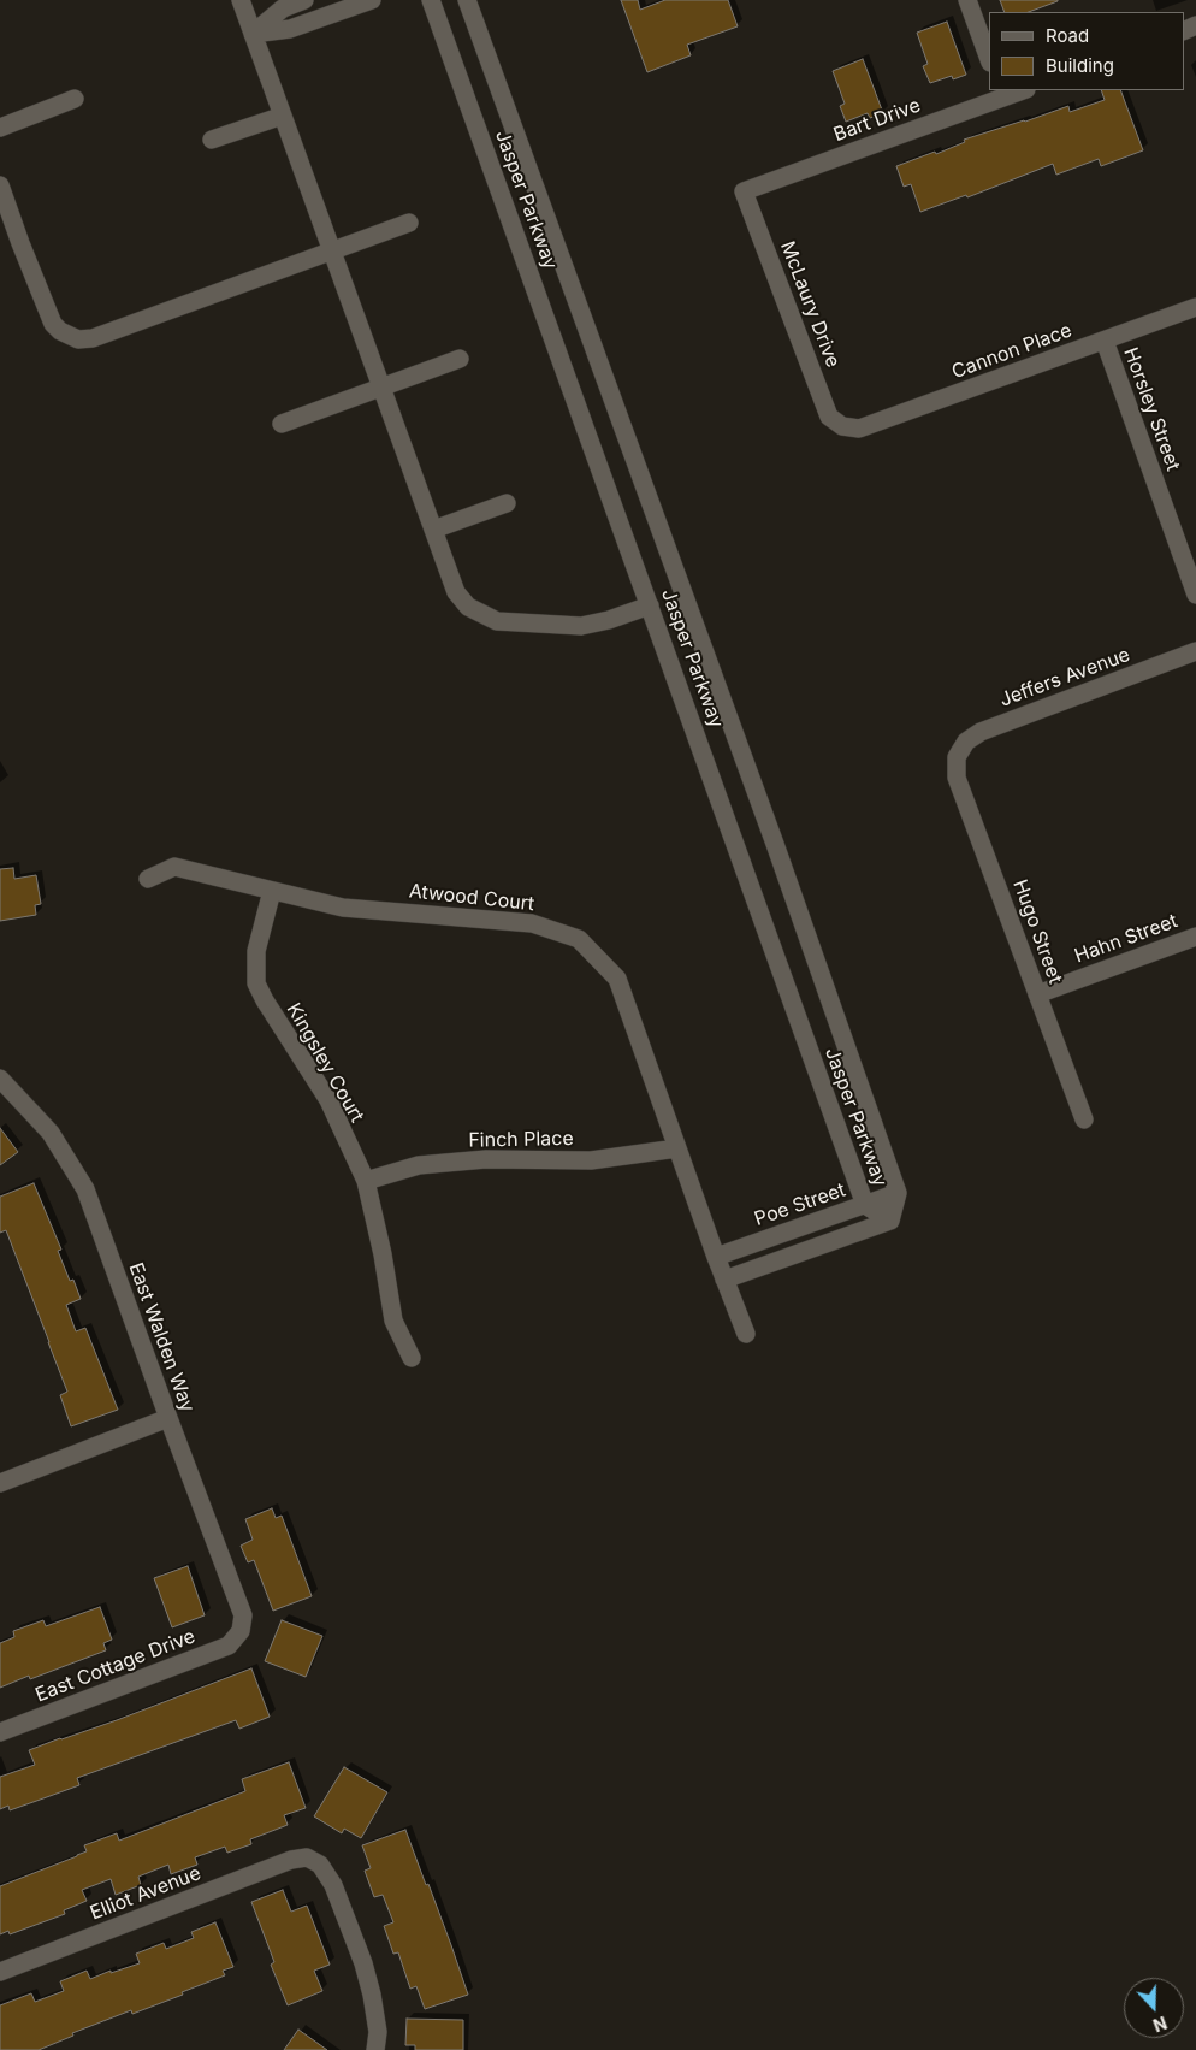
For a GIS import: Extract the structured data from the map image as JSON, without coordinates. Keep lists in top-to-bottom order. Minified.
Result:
{"streets":{"street":["Bart Drive","Jasper Parkway","McLaury Drive","Cannon Place","Horsley Street","Jeffers Avenue","Atwood Court","Hugo Street","Hahn Street","Kingsley Court","Finch Place","Poe Street","East Walden Way","East Cottage Drive","Elliot Avenue"]},"crossings":[["Bart Drive","McLaury Drive"],["Jasper Parkway","Poe Street"],["McLaury Drive","Cannon Place"],["Cannon Place","Horsley Street"],["Jeffers Avenue","Hugo Street"],["Atwood Court","Kingsley Court"],["Atwood Court","Finch Place"],["Atwood Court","Poe Street"],["Hugo Street","Hahn Street"],["Kingsley Court","Finch Place"],["East Walden Way","East Cottage Drive"]],"legend":["Road","Building"],"north":"bottom"}
